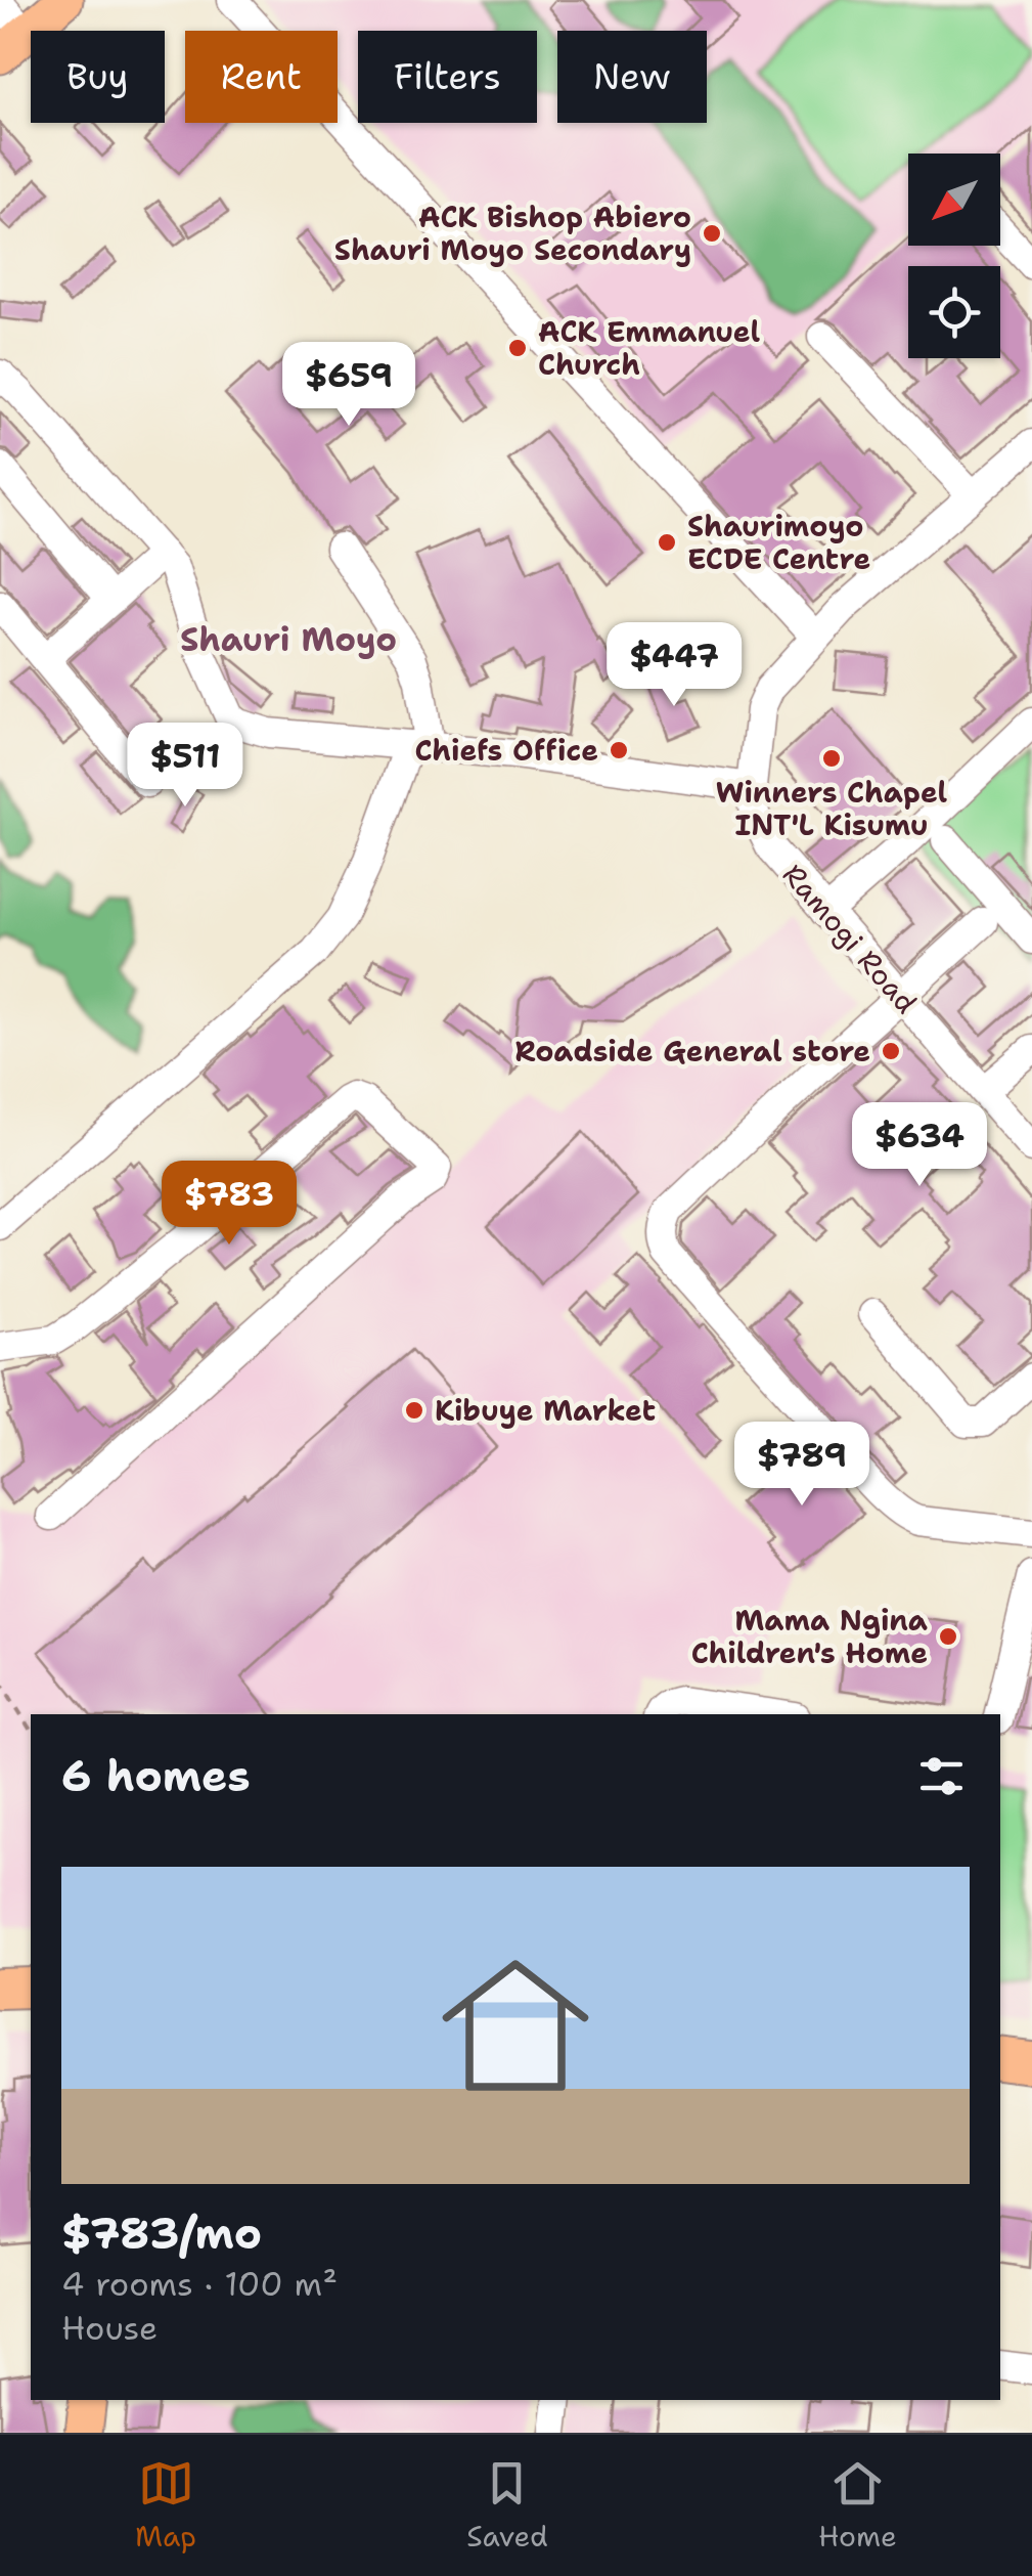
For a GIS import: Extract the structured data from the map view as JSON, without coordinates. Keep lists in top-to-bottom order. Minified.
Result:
{"streets":{"street":["Ramogi Road"]},"districts":["Shauri Moyo"],"places":["ACK Bishop Abiero Shauri Moyo Secondary","ACK Emmanuel Church","Shaurimoyo ECDE Centre","Chiefs Office","Winners Chapel INT'L Kisumu","Roadside General store","Kibuye Market","Mama Ngina Children's Home"],"north":"bottom left","page":{"chip":["Buy","Rent","Filters","New"],"price":["$659","$447","$511","$634","$783","$789"],"heading":"6 homes","list":[{"name":"$783/mo","note":"4 rooms · 100 m² · House"}],"tabs":["Map","Saved","Home"]}}
